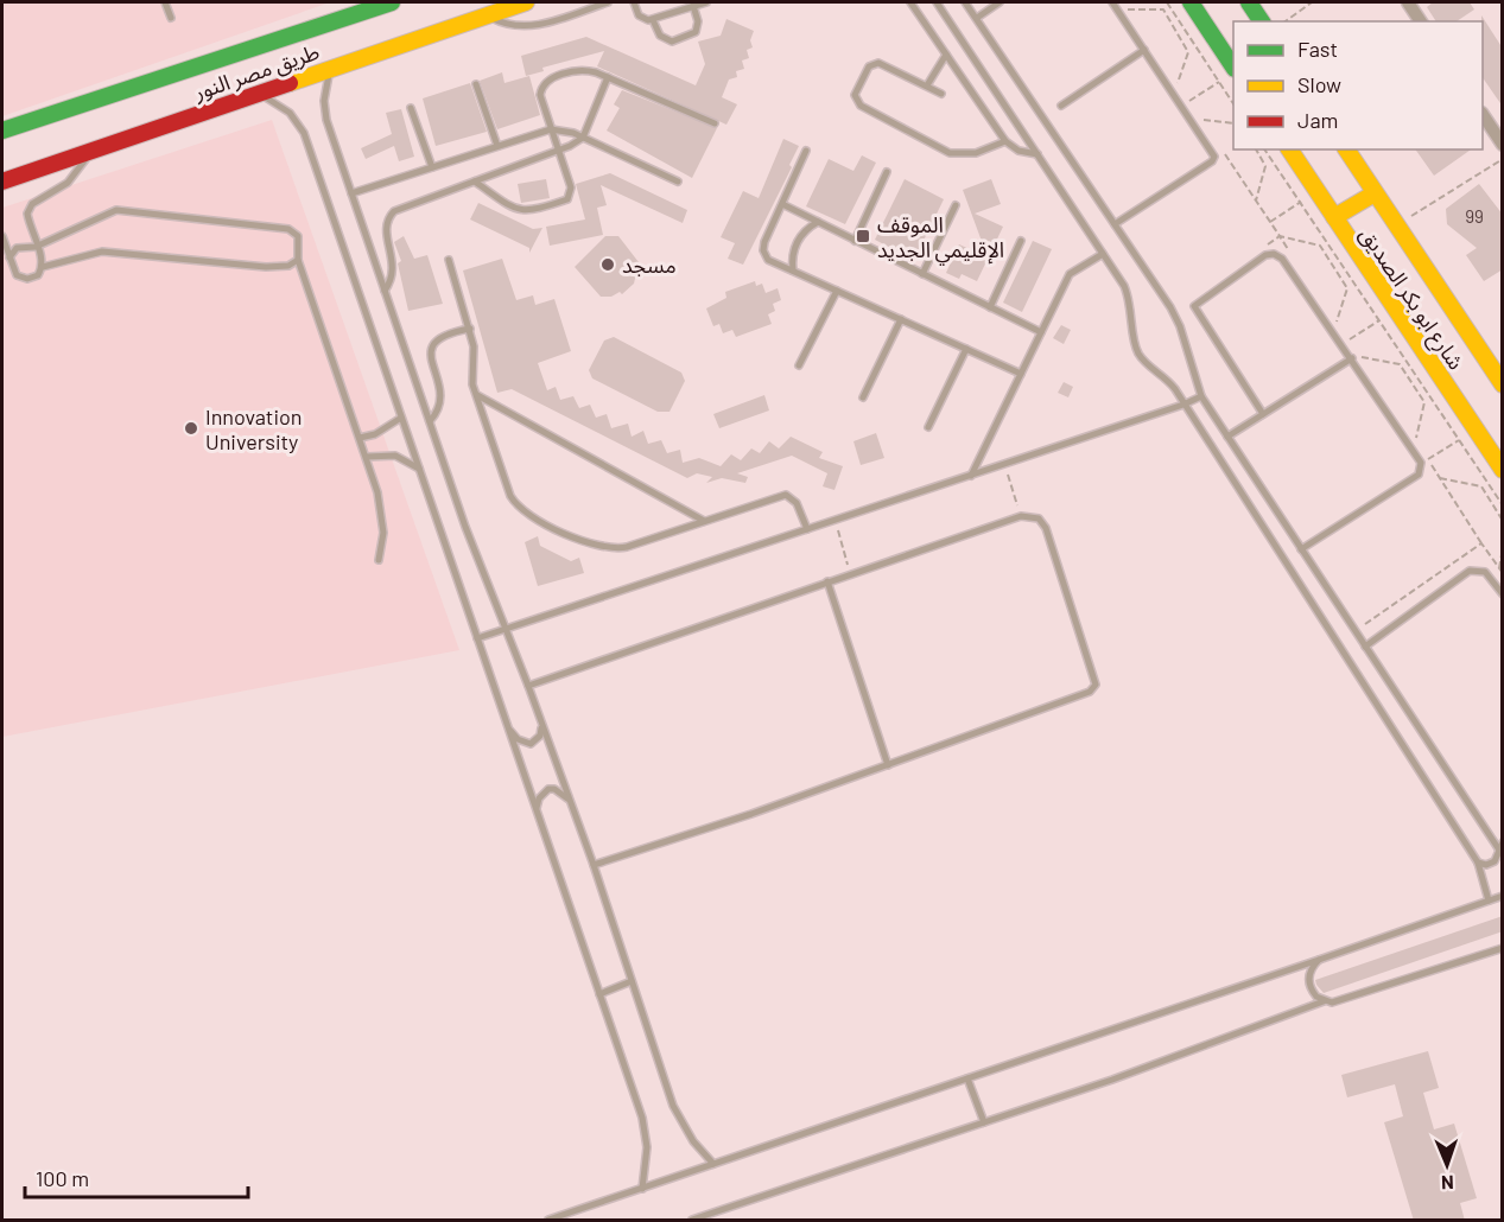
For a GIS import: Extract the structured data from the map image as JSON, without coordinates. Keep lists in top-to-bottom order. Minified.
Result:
{"streets":{"street":["طريق مصر النور","شارع ابو بكر الصديق"]},"places":{"transit":["الموقف الإقليمي الجديد"],"other":["مسجد","Innovation University"]},"house_numbers":["99"],"legend":["Fast","Slow","Jam"],"scale_bar":"100 m","north":"bottom"}
